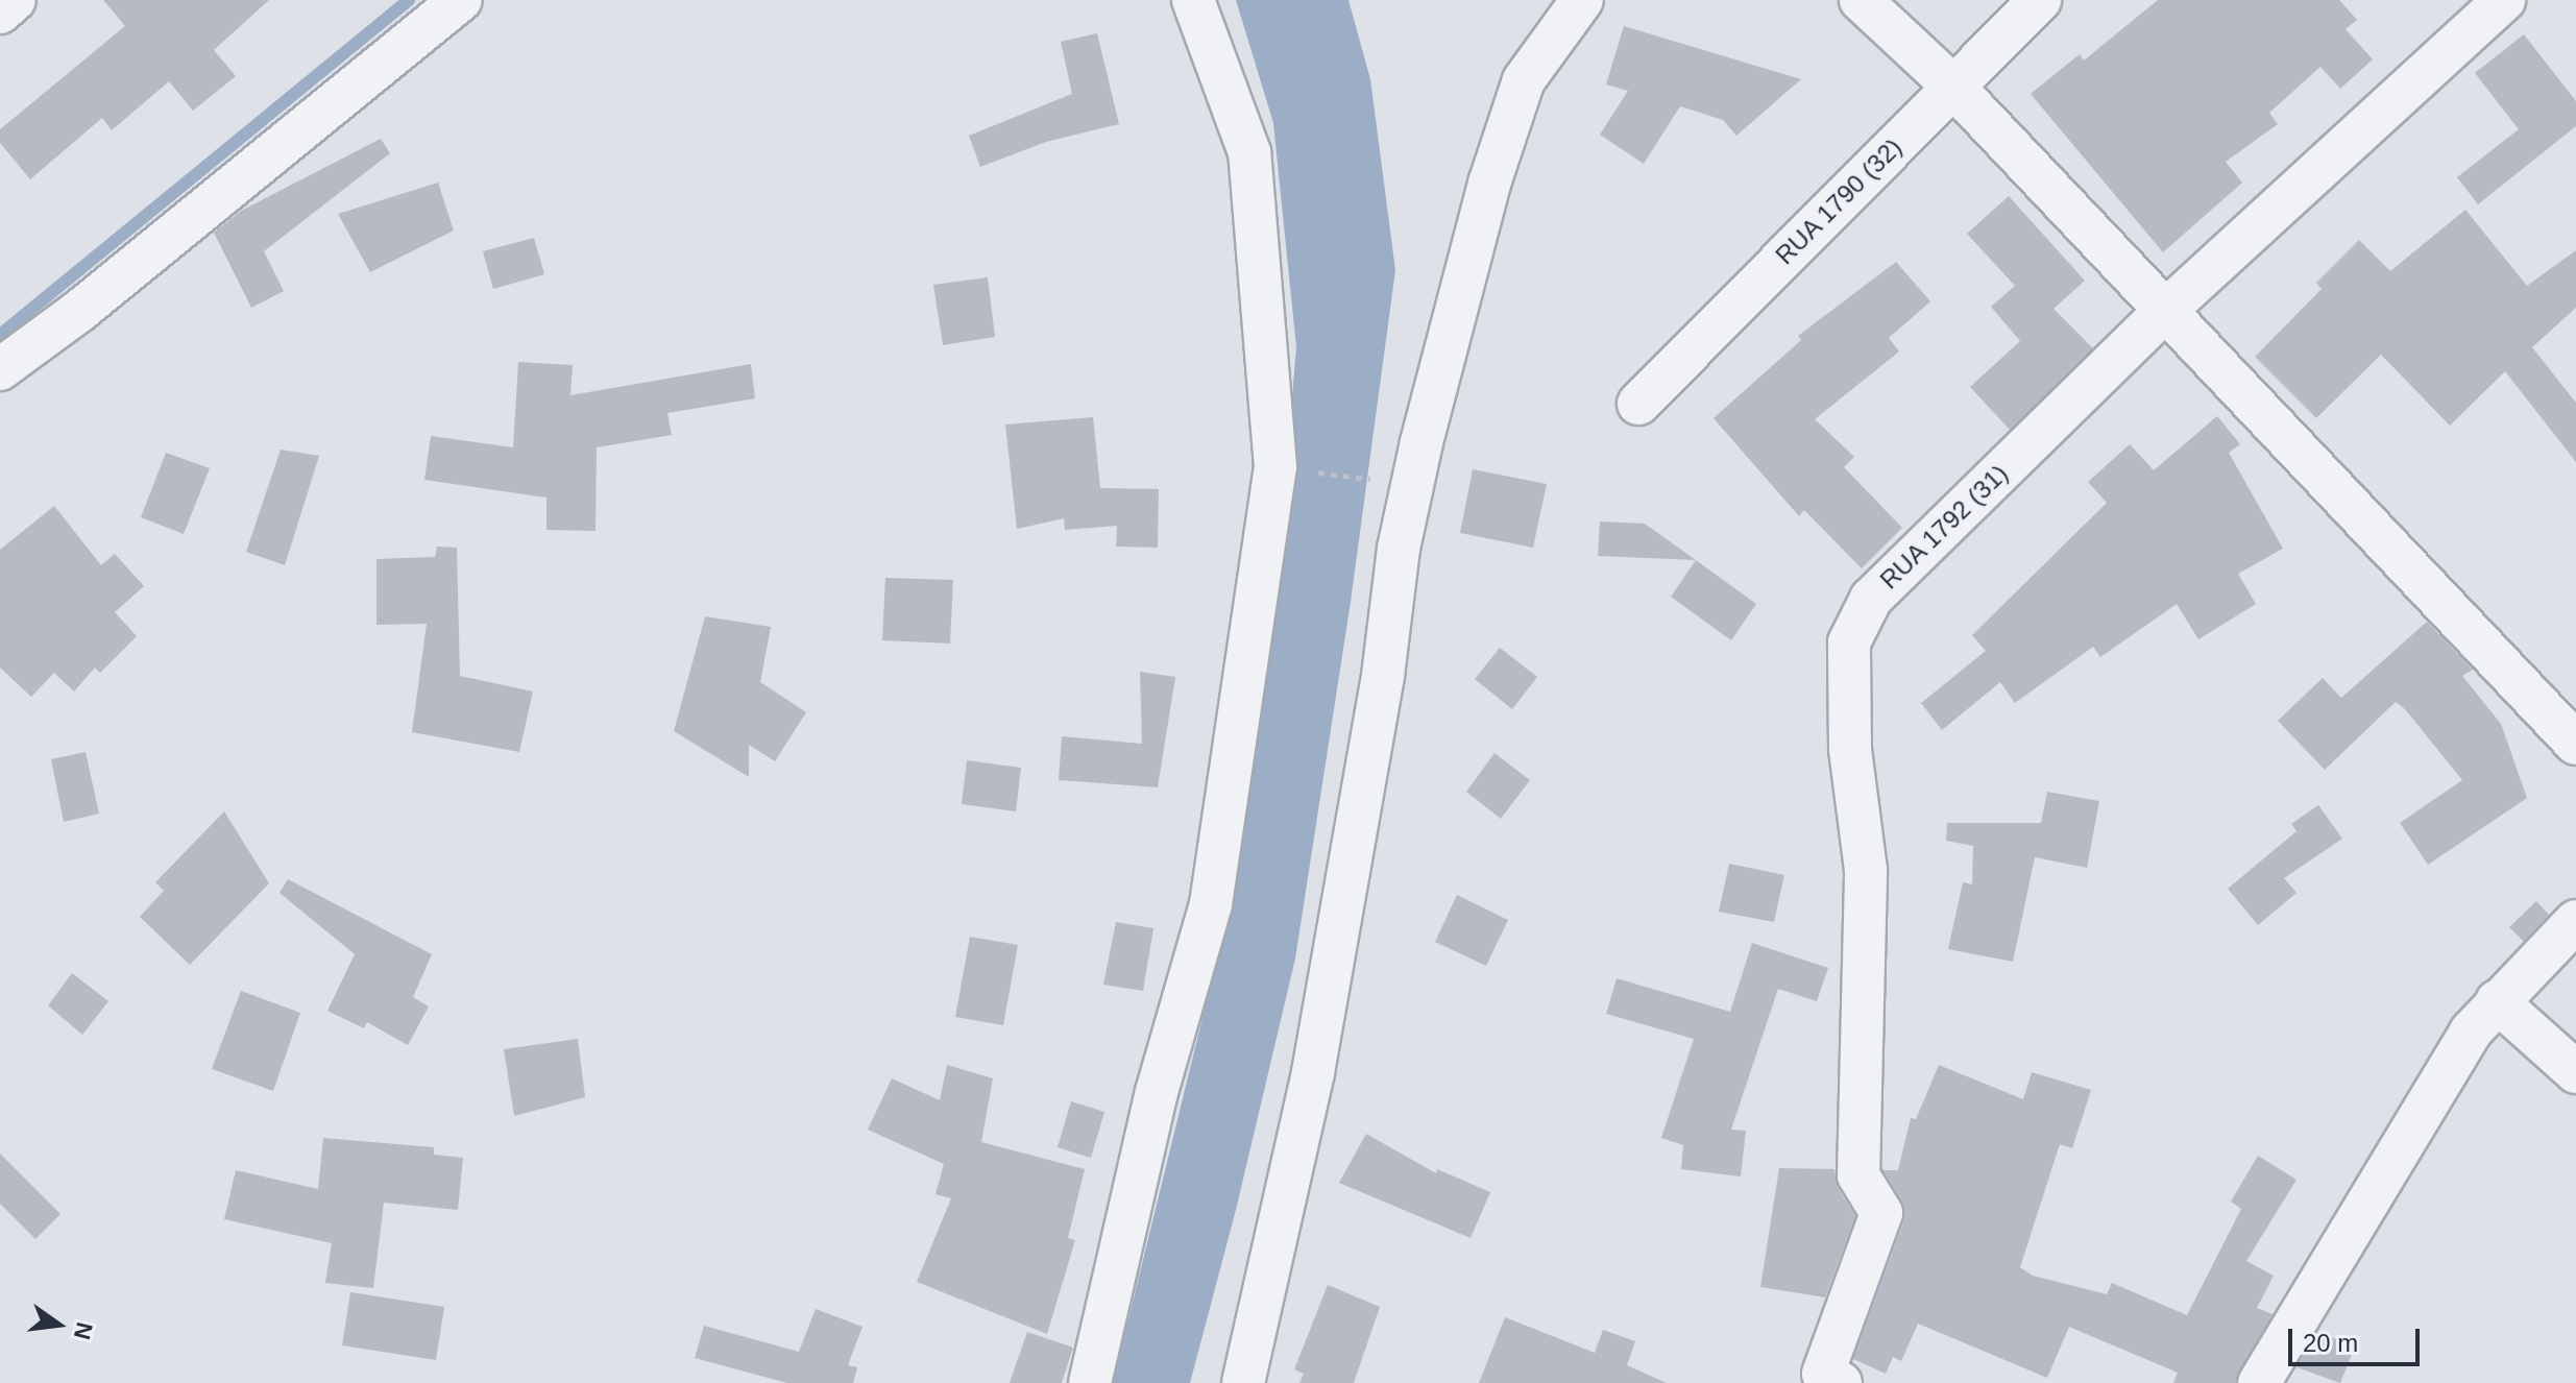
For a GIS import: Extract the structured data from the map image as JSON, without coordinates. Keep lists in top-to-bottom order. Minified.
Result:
{"streets":{"street":["RUA 1790 (32)","RUA 1792 (31)"]},"scale_bar":"20 m","north":"right"}
